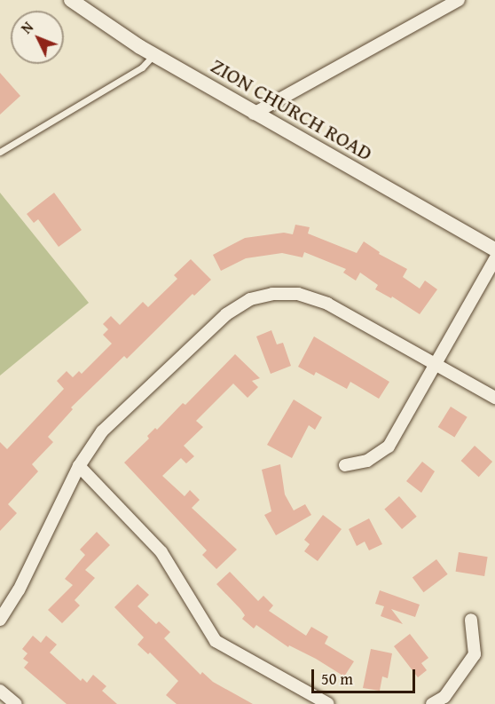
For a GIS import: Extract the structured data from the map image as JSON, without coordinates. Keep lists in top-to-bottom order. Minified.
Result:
{"streets":{"street":["ZION CHURCH ROAD"]},"scale_bar":"50 m","north":"top left"}
